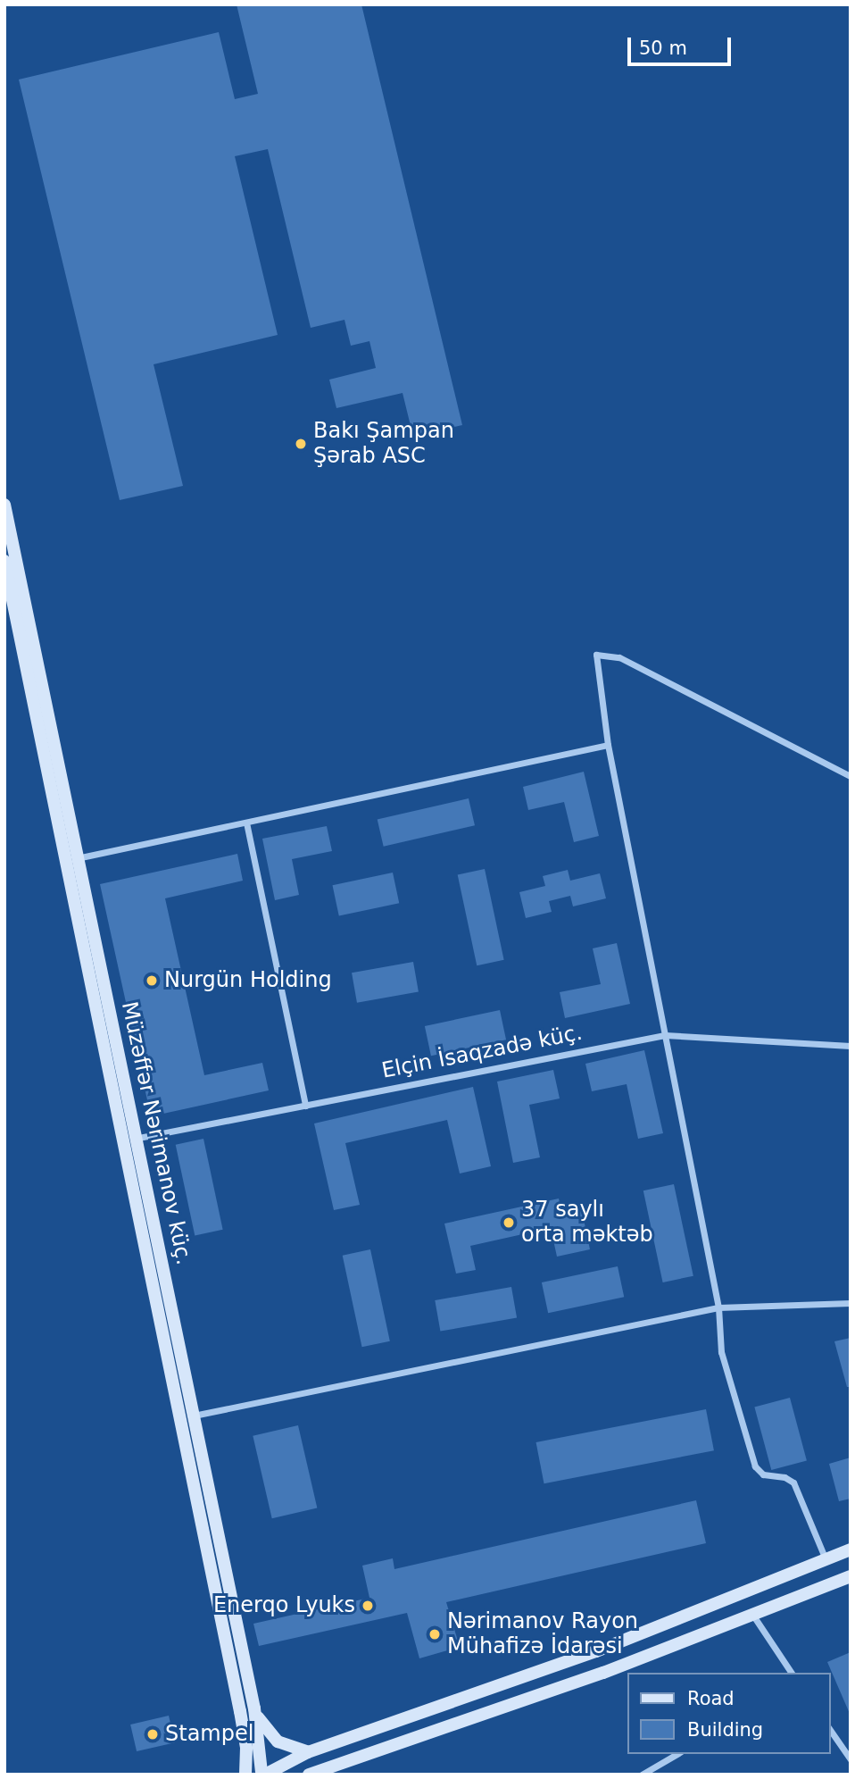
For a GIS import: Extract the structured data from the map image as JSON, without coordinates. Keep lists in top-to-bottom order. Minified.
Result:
{"streets":{"main road":["Müzəffər Nərimanov küç."],"street":["Elçin İsaqzadə küç."]},"crossings":[["Elçin İsaqzadə küç.","Müzəffər Nərimanov küç."]],"places":["Bakı Şampan Şərab ASC","Nurgün Holding","37 saylı orta məktəb","Enerqo Lyuks","Nərimanov Rayon Mühafizə İdarəsi","Stampel"],"legend":["Road","Building"],"scale_bar":"50 m"}
